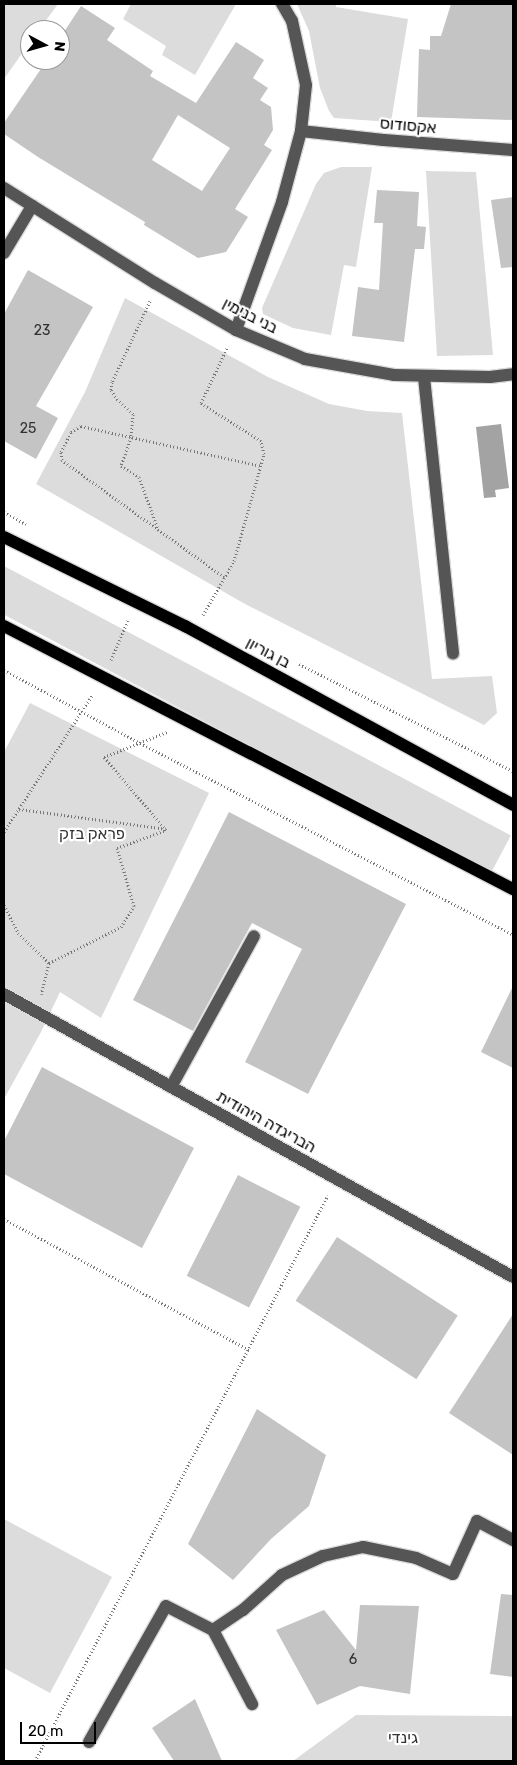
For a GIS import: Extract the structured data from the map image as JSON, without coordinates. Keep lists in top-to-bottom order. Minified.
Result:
{"streets":{"main road":["בן גוריון"],"street":["אקסודוס","בני בנימין","הבריגדה היהודית"]},"parks":["פראק בזק","גינדי"],"house_numbers":["23","25","6"],"scale_bar":"20 m","north":"right"}
